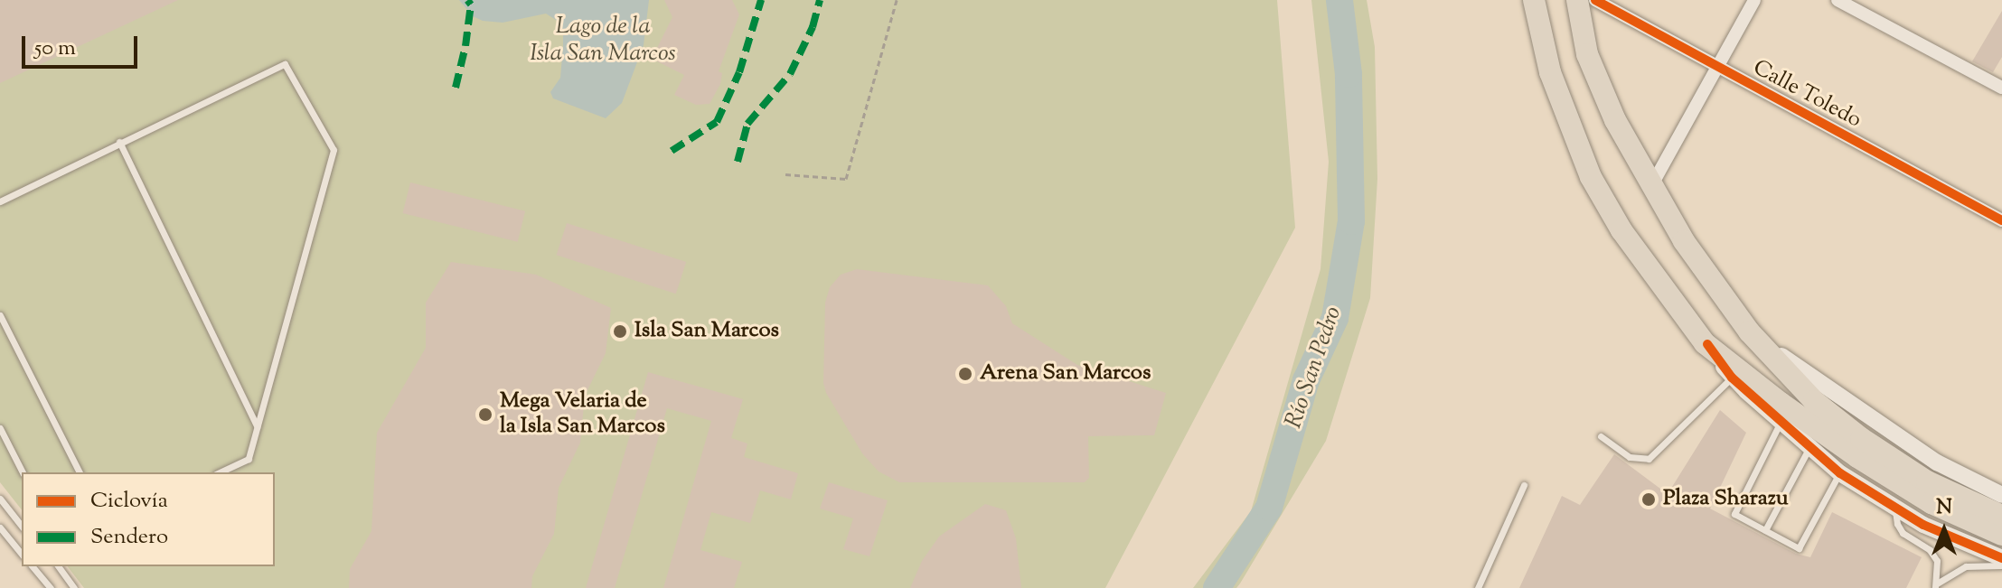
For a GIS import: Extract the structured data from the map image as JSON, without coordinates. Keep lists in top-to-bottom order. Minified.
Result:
{"streets":{"street":["Calle Toledo"]},"water":["Lago de la Isla San Marcos","Río San Pedro"],"places":["Isla San Marcos","Arena San Marcos","Mega Velaria de la Isla San Marcos","Plaza Sharazu"],"legend":["Ciclovía","Sendero"],"scale_bar":"50 m","north":"top"}
